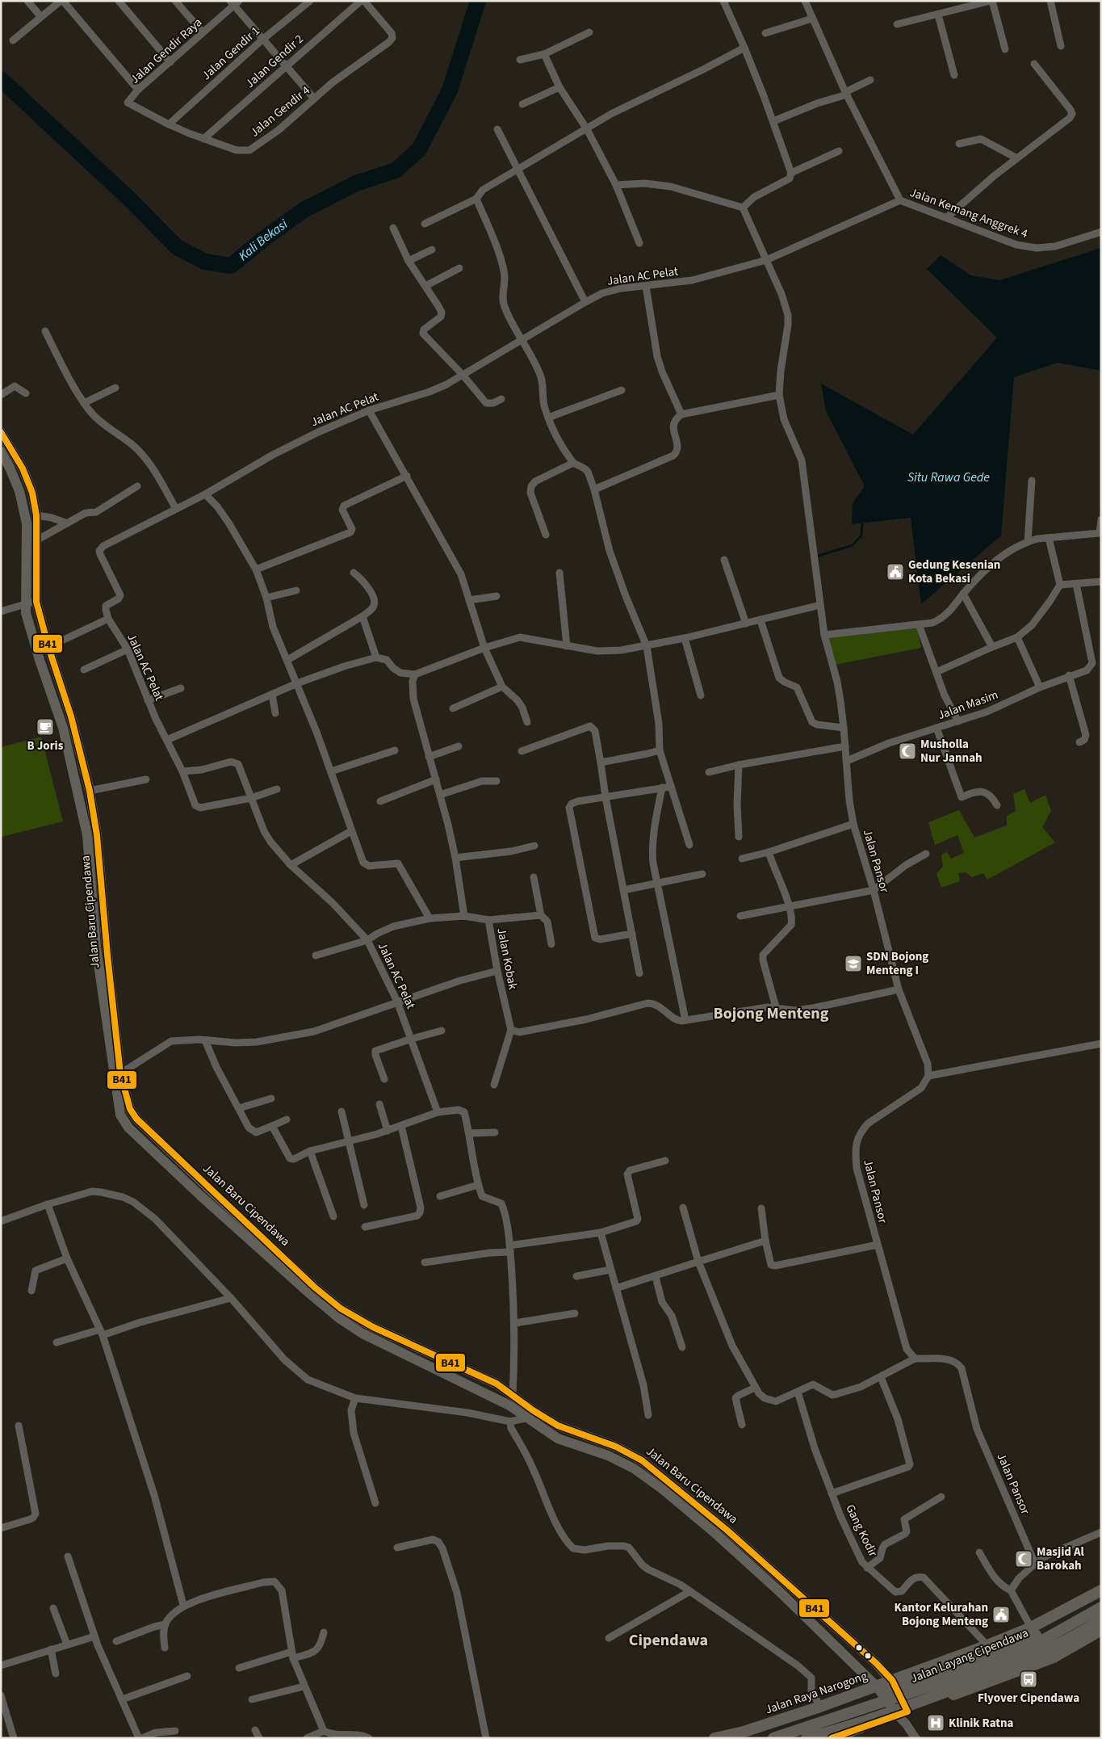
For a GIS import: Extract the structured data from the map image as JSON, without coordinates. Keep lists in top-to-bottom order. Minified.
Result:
{"streets":{"main road":["Jalan Baru Cipendawa","Jalan Layang Cipendawa","Jalan Raya Narogong"],"street":["Jalan Gendir Raya","Jalan Gendir 1","Jalan Gendir 2","Jalan Gendir 4","Jalan Kemang Anggrek 4","Jalan AC Pelat","Jalan Masim","Jalan Pansor","Jalan Kobak","Gang Kodir"]},"crossings":[["Jalan Gendir Raya","Jalan Gendir 4"],["Jalan Gendir 1","Jalan Gendir 4"],["Jalan Gendir 2","Jalan Gendir 4"],["Jalan Kemang Anggrek 4","Jalan AC Pelat"],["Jalan Kemang Anggrek 4","Jalan Pansor"],["Jalan AC Pelat","Jalan Pansor"],["Jalan AC Pelat","Jalan Kobak"],["Jalan Masim","Jalan Pansor"],["Jalan Baru Cipendawa","Jalan Raya Narogong"],["Gang Kodir","Jalan Raya Narogong"]],"districts":["Bojong Menteng","Cipendawa"],"water":["Kali Bekasi","Situ Rawa Gede"],"places":{"public building":["Gedung Kesenian Kota Bekasi","Kantor Kelurahan Bojong Menteng"],"cafe":["B Joris"],"mosque":["Musholla Nur Jannah","Masjid Al Barokah"],"school or university":["SDN Bojong Menteng I"],"bus stop":["Flyover Cipendawa"],"hospital":["Klinik Ratna"]},"lines":["transit line B41"]}
